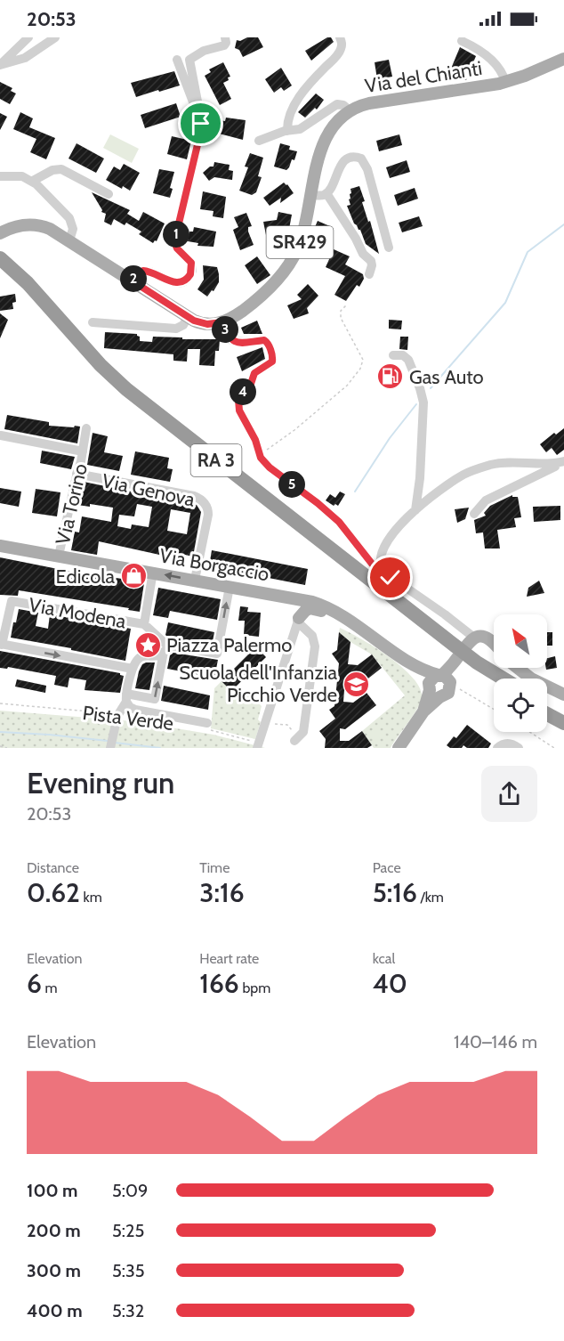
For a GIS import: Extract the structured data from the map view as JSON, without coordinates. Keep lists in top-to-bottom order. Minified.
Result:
{"streets":{"highway":["RA 3"],"main road":["Via del Chianti","SR429","Via Borgaccio"],"street":["Via Genova","Via Torino","Via Modena"],"path":["Pista Verde"]},"crossings":[["Via Genova","Via Torino"],["Via Genova","Via Borgaccio"],["Via Torino","Via Borgaccio"]],"places":{"fuel station":["Gas Auto"],"shop":["Edicola"],"place":["Piazza Palermo"],"school or university":["Scuola dell'Infanzia Picchio Verde"]},"north":"top left","page":{"status":"20:53","pins":["1","2","3","4","5"],"heading":["Evening run","20:53"],"stats":[["Distance","0.62 km"],["Time","3:16"],["Pace","5:16 /km"],["Elevation","6 m"],["Heart rate","166 bpm"],["kcal","40"]],"chart":["Elevation","140–146 m"],"list":[{"name":"100 m","note":"5:09"},{"name":"200 m","note":"5:25"},{"name":"300 m","note":"5:35"},{"name":"400 m","note":"5:32"}]}}
